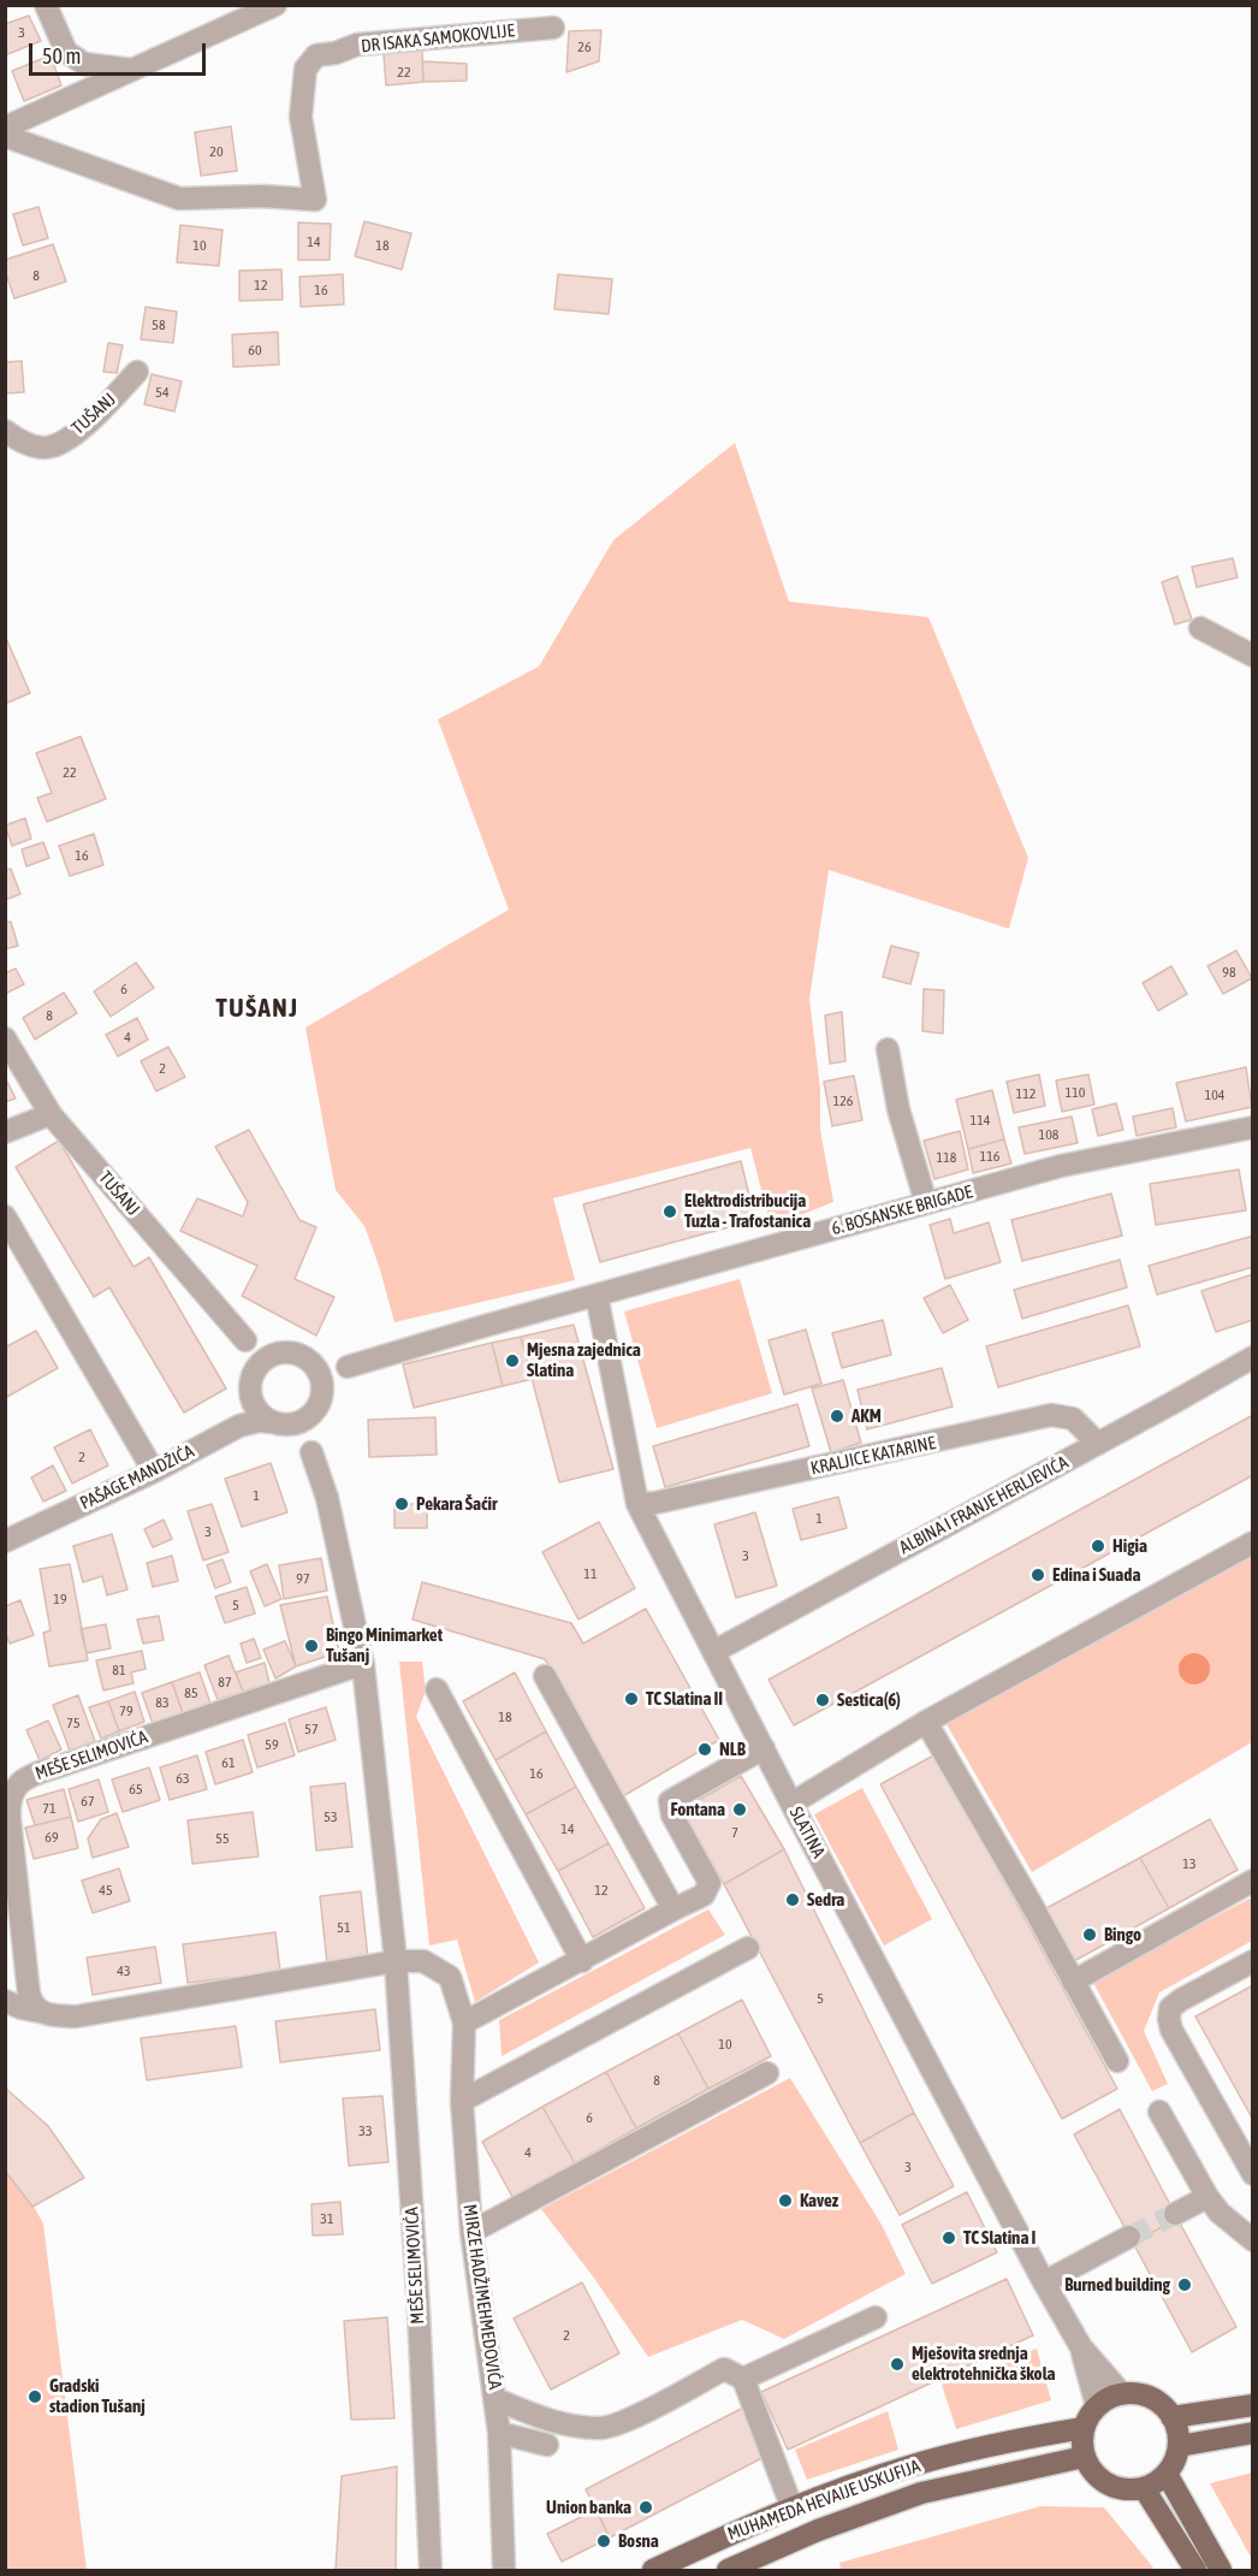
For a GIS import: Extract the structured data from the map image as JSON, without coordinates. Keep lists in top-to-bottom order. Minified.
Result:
{"streets":{"main road":["MUHAMEDA HEVAIJE USKUFIJA"],"street":["DR ISAKA SAMOKOVLIJE","TUŠANJ","6. BOSANSKE BRIGADE","KRALJICE KATARINE","PAŠAGE MANDŽIĆA","ALBINA I FRANJE HERLJEVIĆA","MEŠE SELIMOVIĆA","SLATINA","MIRZE HADŽIMEHMEDOVIĆA"]},"crossings":[["6. BOSANSKE BRIGADE","SLATINA"],["KRALJICE KATARINE","ALBINA I FRANJE HERLJEVIĆA"],["KRALJICE KATARINE","SLATINA"],["ALBINA I FRANJE HERLJEVIĆA","SLATINA"],["MEŠE SELIMOVIĆA","MIRZE HADŽIMEHMEDOVIĆA"],["SLATINA","MUHAMEDA HEVAIJE USKUFIJA"]],"districts":["TUŠANJ"],"places":["Elektrodistribucija Tuzla - Trafostanica","Mjesna zajednica Slatina","AKM","Pekara Šaćir","Higia","Edina i Suada","Bingo Minimarket Tušanj","TC Slatina II","Sestica(6)","NLB","Fontana","Sedra","Bingo","Kavez","TC Slatina I","Burned building","Mješovita srednja elektrotehnička škola","Gradski stadion Tušanj","Union banka","Bosna"],"house_numbers":["3","26","22","20","14","10","18","8","12","16","58","60","54","22","16","98","6","8","4","2","110","112","104","126","114","108","116","118","2","1","1","3","3","11","97","19","5","81","87","85","83","79","18","75","57","59","61","16","63","65","67","71","53","14","7","69","55","13","45","12","51","43","5","10","8","6","33","4","3","31","2"],"scale_bar":"50 m"}
